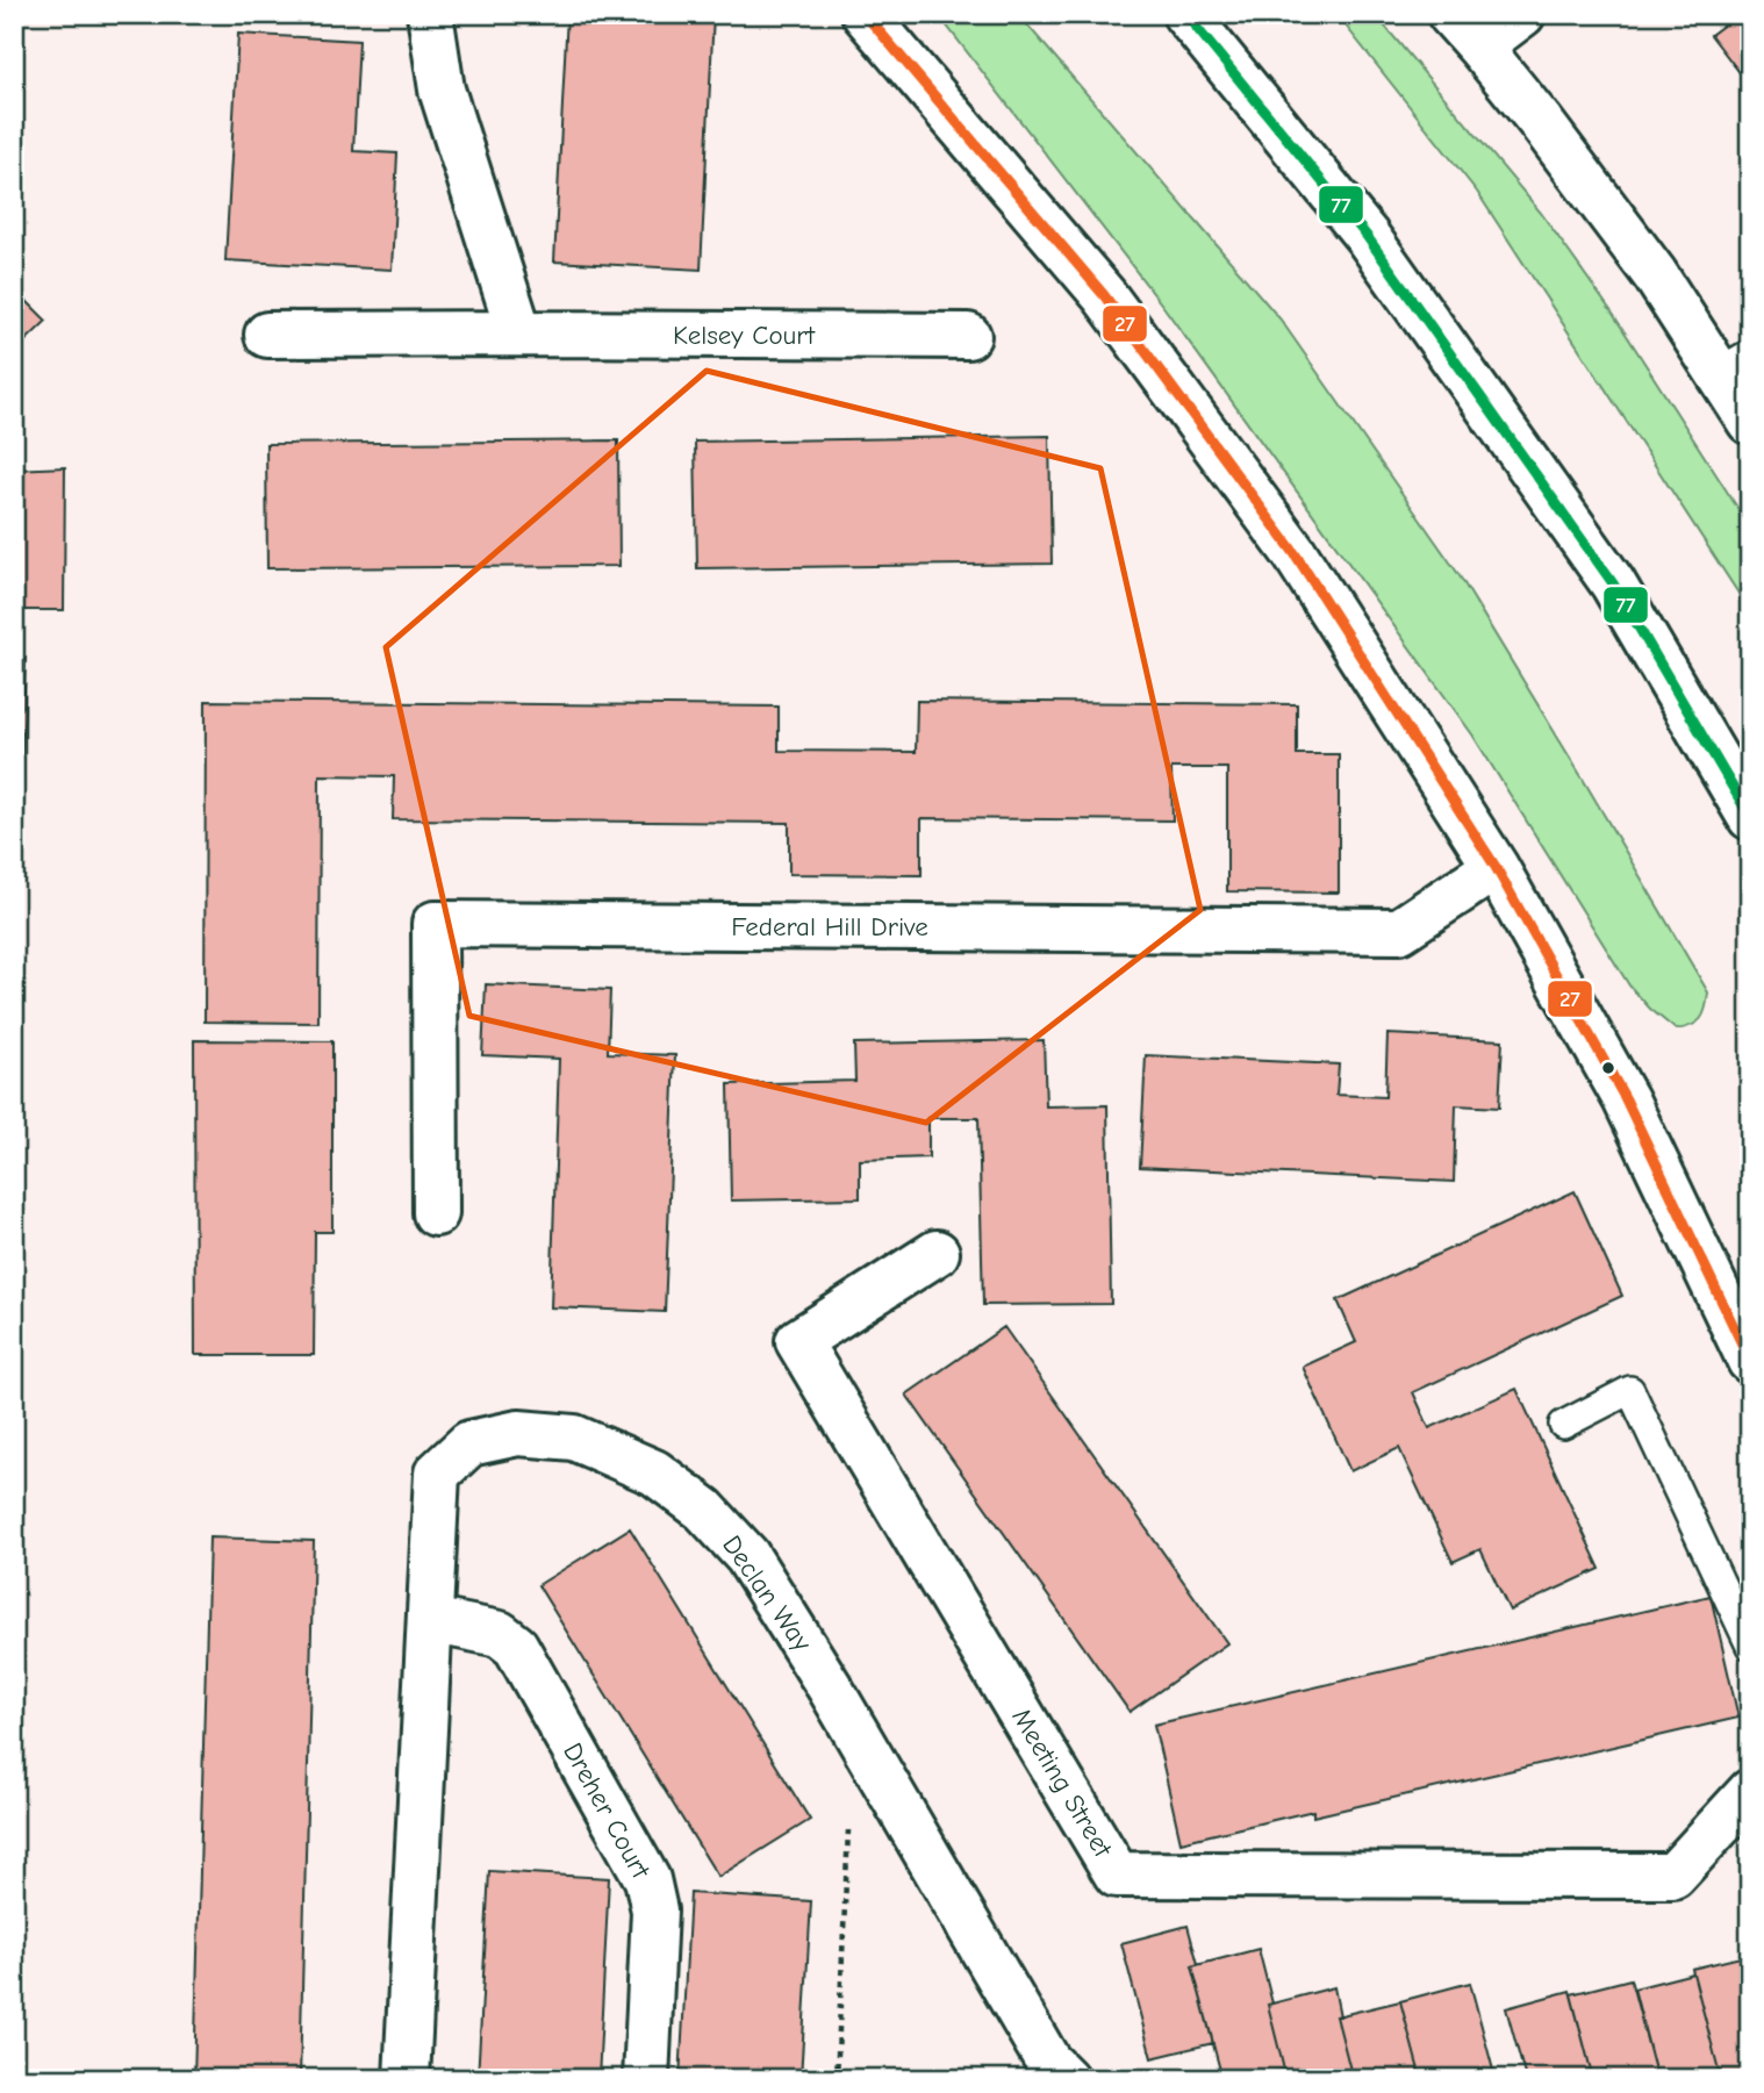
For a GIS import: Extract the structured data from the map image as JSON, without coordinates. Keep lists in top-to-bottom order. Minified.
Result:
{"streets":{"main road":["Kelsey Court","Federal Hill Drive","Declan Way","Meeting Street","Dreher Court"]},"crossings":[["Declan Way","Dreher Court"]],"lines":["transit line 27","transit line 77"]}
